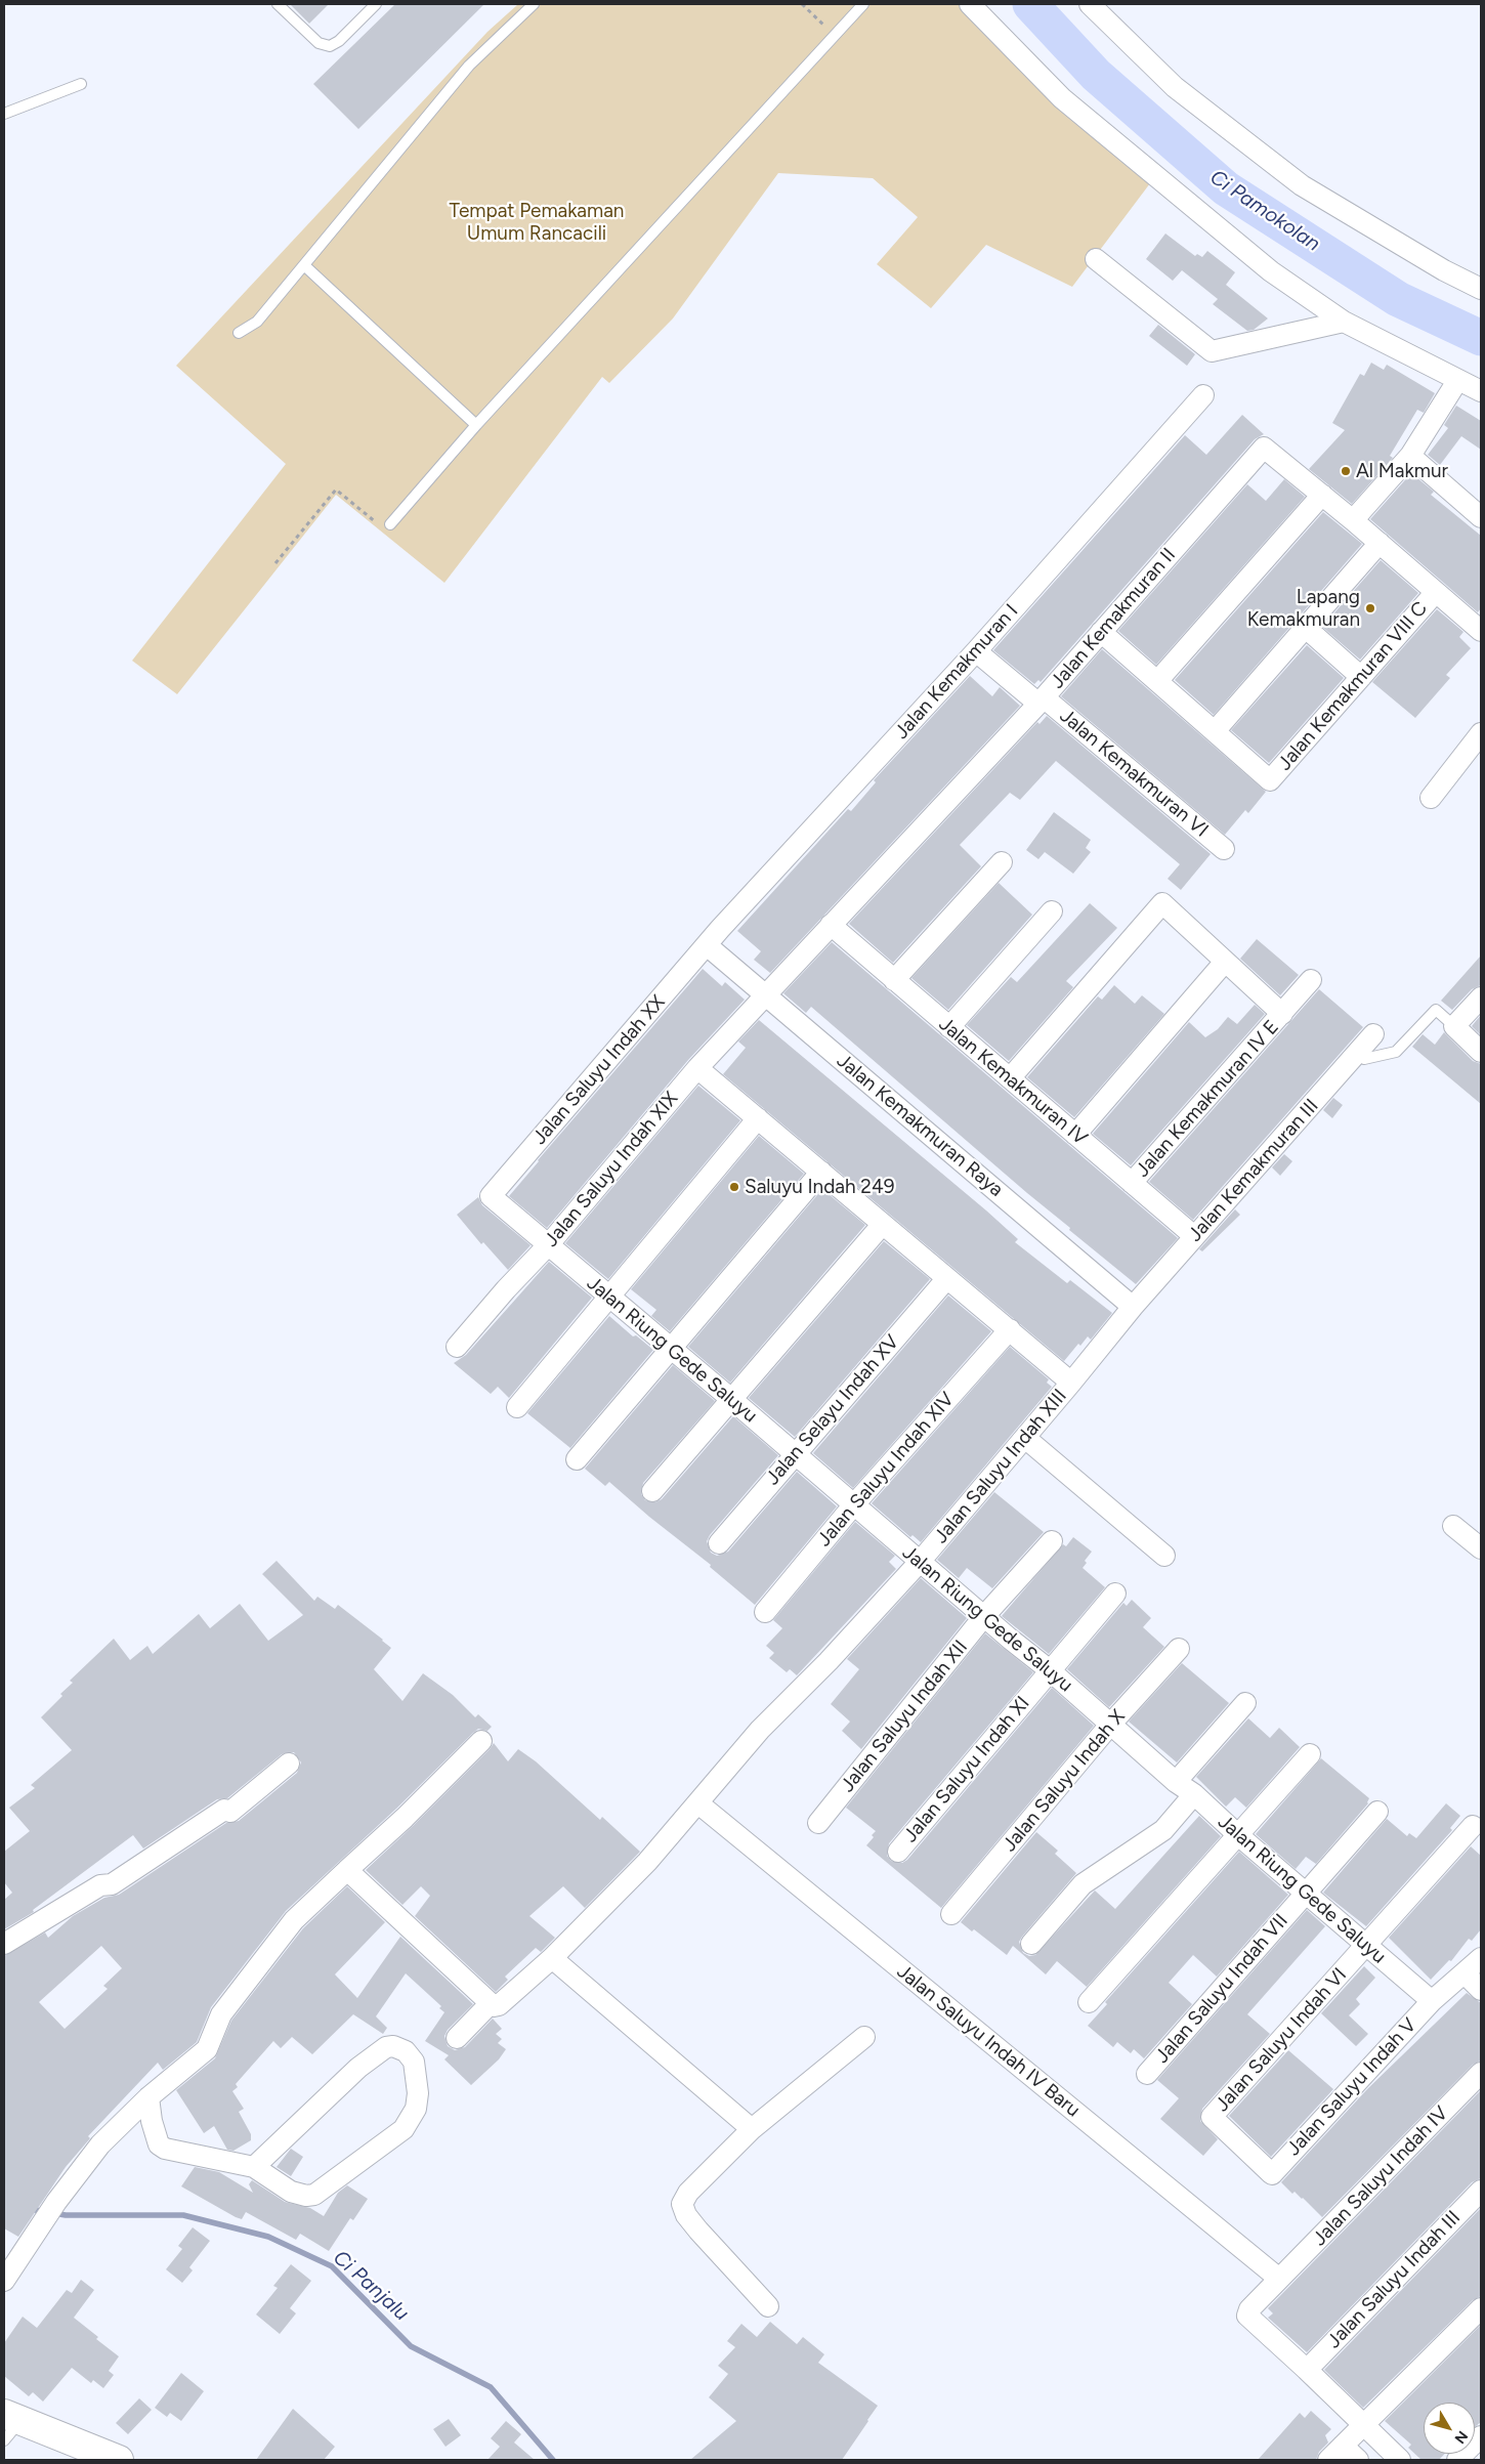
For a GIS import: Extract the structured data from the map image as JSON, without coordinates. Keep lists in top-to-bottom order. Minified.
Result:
{"streets":{"street":["Jalan Kemakmuran II","Jalan Kemakmuran I","Jalan Kemakmuran VIII C","Jalan Kemakmuran VI","Jalan Saluyu Indah XX","Jalan Kemakmuran IV","Jalan Kemakmuran IV E","Jalan Kemakmuran Raya","Jalan Saluyu Indah XIX","Jalan Kemakmuran III","Jalan Riung Gede Saluyu","Jalan Selayu Indah XV","Jalan Saluyu Indah XIII","Jalan Saluyu Indah XIV","Jalan Saluyu Indah XII","Jalan Saluyu Indah XI","Jalan Saluyu Indah X","Jalan Saluyu Indah VII","Jalan Saluyu Indah VI","Jalan Saluyu Indah IV Baru","Jalan Saluyu Indah V","Jalan Saluyu Indah IV","Jalan Saluyu Indah III"]},"crossings":[["Jalan Kemakmuran II","Jalan Kemakmuran VIII C"],["Jalan Kemakmuran II","Jalan Kemakmuran VI"],["Jalan Kemakmuran II","Jalan Kemakmuran IV"],["Jalan Kemakmuran II","Jalan Kemakmuran Raya"],["Jalan Kemakmuran II","Jalan Saluyu Indah XIX"],["Jalan Kemakmuran I","Jalan Kemakmuran VI"],["Jalan Kemakmuran I","Jalan Saluyu Indah XX"],["Jalan Kemakmuran I","Jalan Kemakmuran Raya"],["Jalan Saluyu Indah XX","Jalan Kemakmuran Raya"],["Jalan Saluyu Indah XX","Jalan Riung Gede Saluyu"],["Jalan Kemakmuran IV","Jalan Kemakmuran IV E"],["Jalan Kemakmuran IV","Jalan Kemakmuran III"],["Jalan Kemakmuran Raya","Jalan Saluyu Indah XIX"],["Jalan Kemakmuran Raya","Jalan Kemakmuran III"],["Jalan Kemakmuran Raya","Jalan Saluyu Indah XIII"],["Jalan Saluyu Indah XIX","Jalan Riung Gede Saluyu"],["Jalan Kemakmuran III","Jalan Saluyu Indah XIII"],["Jalan Riung Gede Saluyu","Jalan Selayu Indah XV"],["Jalan Riung Gede Saluyu","Jalan Saluyu Indah XIII"],["Jalan Riung Gede Saluyu","Jalan Saluyu Indah XIV"],["Jalan Riung Gede Saluyu","Jalan Saluyu Indah XII"],["Jalan Riung Gede Saluyu","Jalan Saluyu Indah XI"],["Jalan Riung Gede Saluyu","Jalan Saluyu Indah X"],["Jalan Riung Gede Saluyu","Jalan Saluyu Indah VII"],["Jalan Riung Gede Saluyu","Jalan Saluyu Indah VI"],["Jalan Riung Gede Saluyu","Jalan Saluyu Indah V"],["Jalan Saluyu Indah XIII","Jalan Saluyu Indah IV Baru"],["Jalan Saluyu Indah VI","Jalan Saluyu Indah V"],["Jalan Saluyu Indah IV Baru","Jalan Saluyu Indah IV"],["Jalan Saluyu Indah IV","Jalan Saluyu Indah III"]],"water":["Ci Pamokolan","Ci Panjalu"],"parks":["Tempat Pemakaman Umum Rancacili"],"places":["Al Makmur","Lapang Kemakmuran","Saluyu Indah 249"],"north":"bottom right"}
